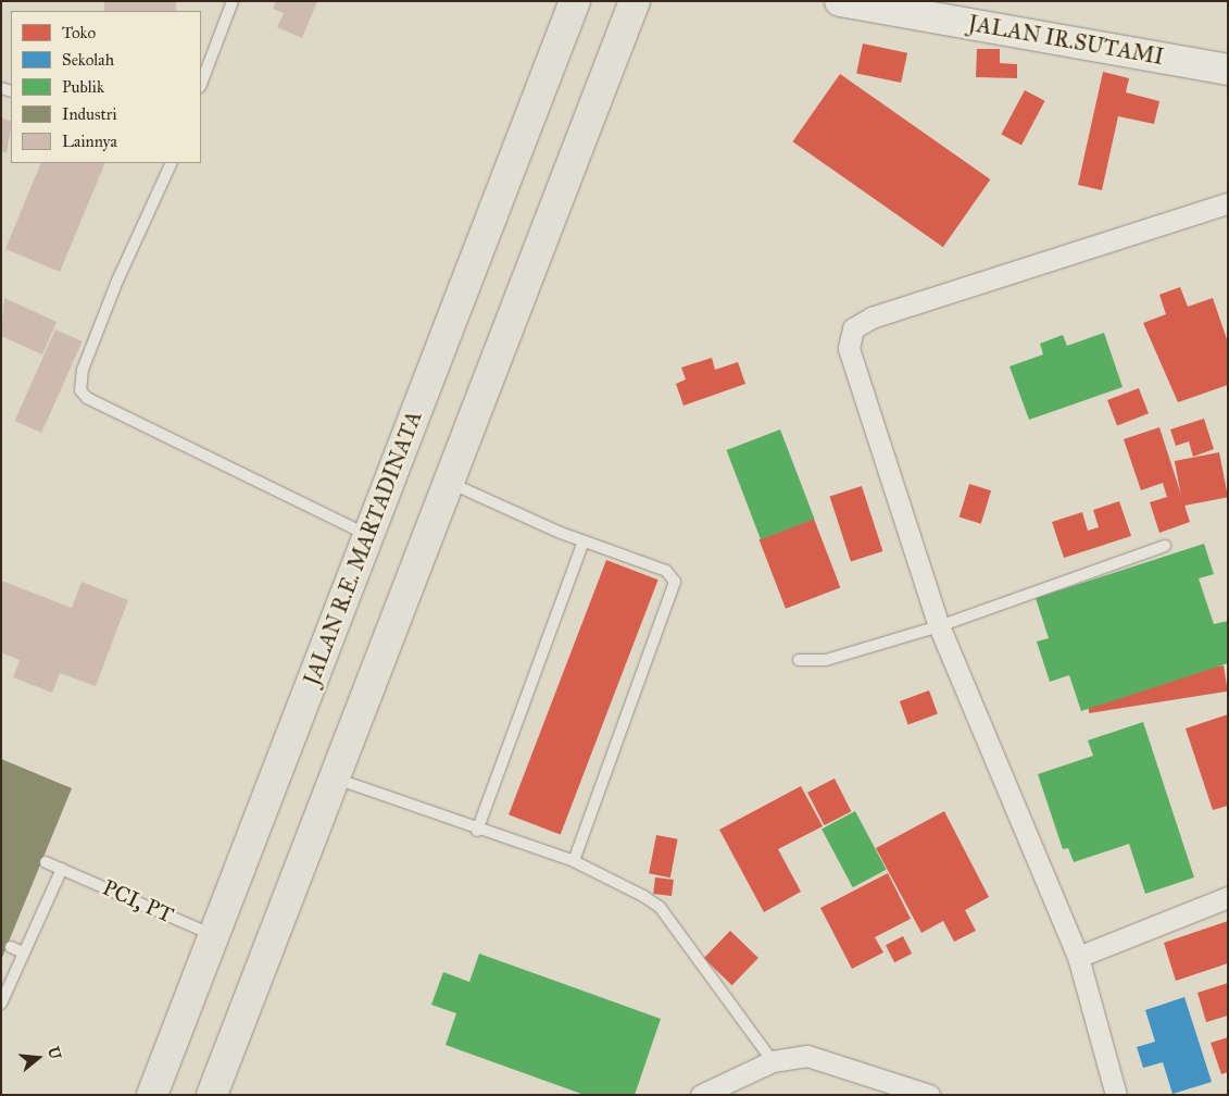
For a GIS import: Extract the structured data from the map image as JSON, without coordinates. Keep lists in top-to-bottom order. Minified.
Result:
{"streets":{"highway":["JALAN R.E. MARTADINATA"],"street":["JALAN IR.SUTAMI"],"lane":["PCI, PT"]},"crossings":[["JALAN R.E. MARTADINATA","PCI, PT"]],"legend":["Toko","Sekolah","Publik","Industri","Lainnya"],"north":"right"}
